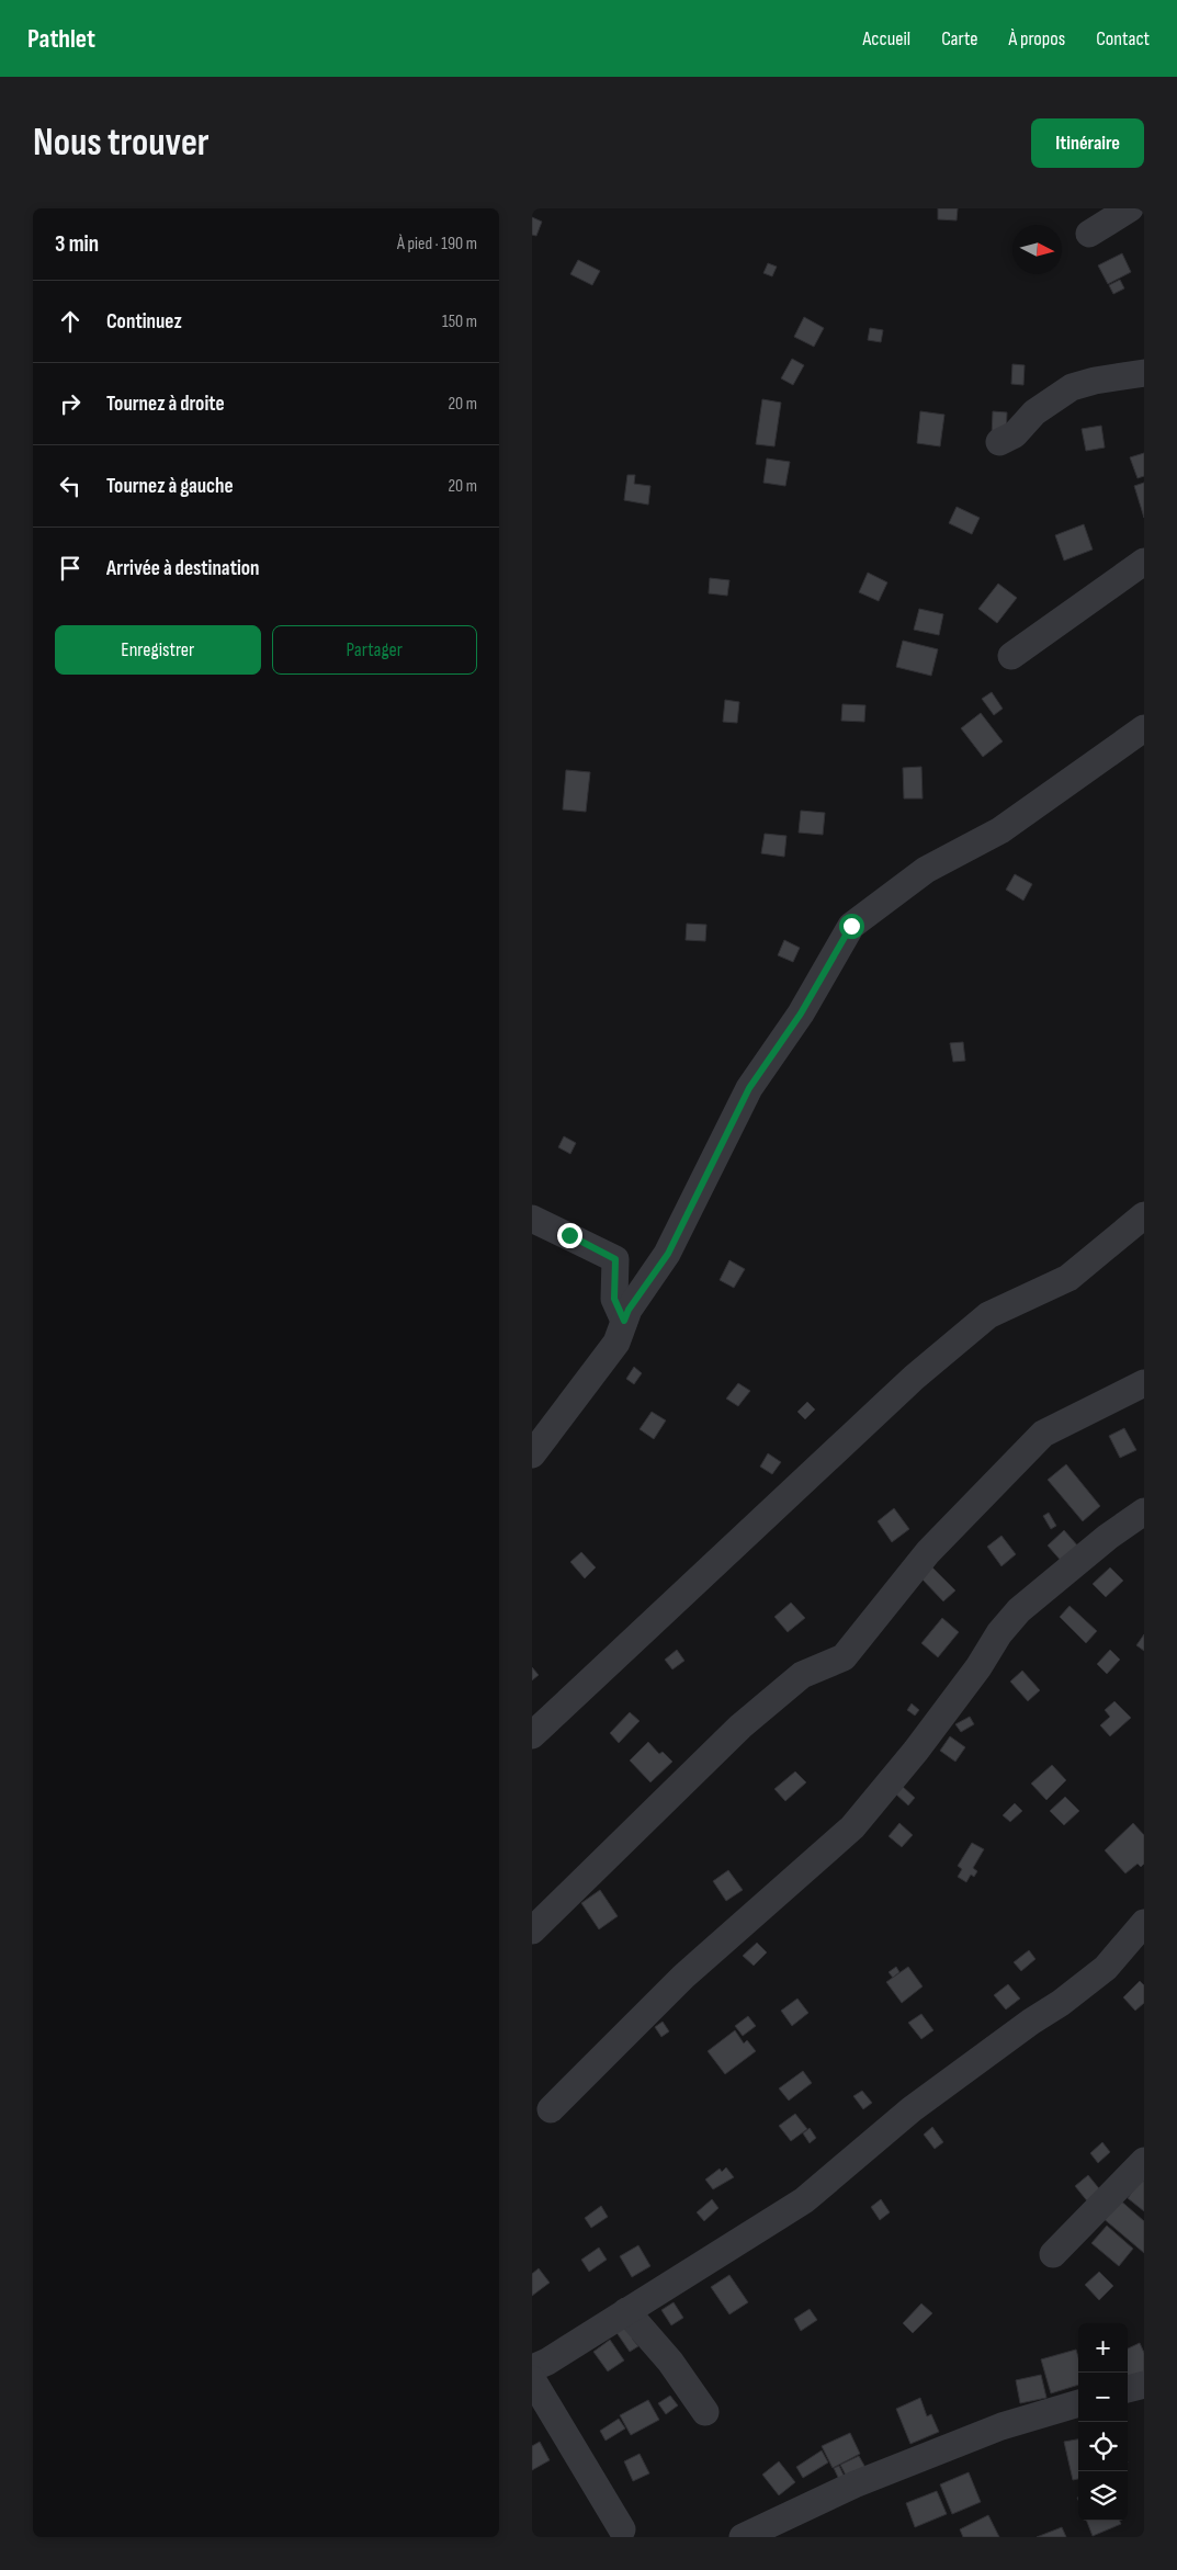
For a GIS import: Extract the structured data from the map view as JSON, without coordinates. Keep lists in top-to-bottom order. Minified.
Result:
{"north":"right","page":{"header":"Pathlet","nav":["Accueil","Carte","À propos","Contact"],"buttons":["Itinéraire",["Enregistrer","Partager"]],"title":"Nous trouver","heading":["3 min","À pied · 190 m"],"list":[["Continuez","150 m"],["Tournez à droite","20 m"],["Tournez à gauche","20 m"],"Arrivée à destination"],"map_buttons":["+","−"]}}
